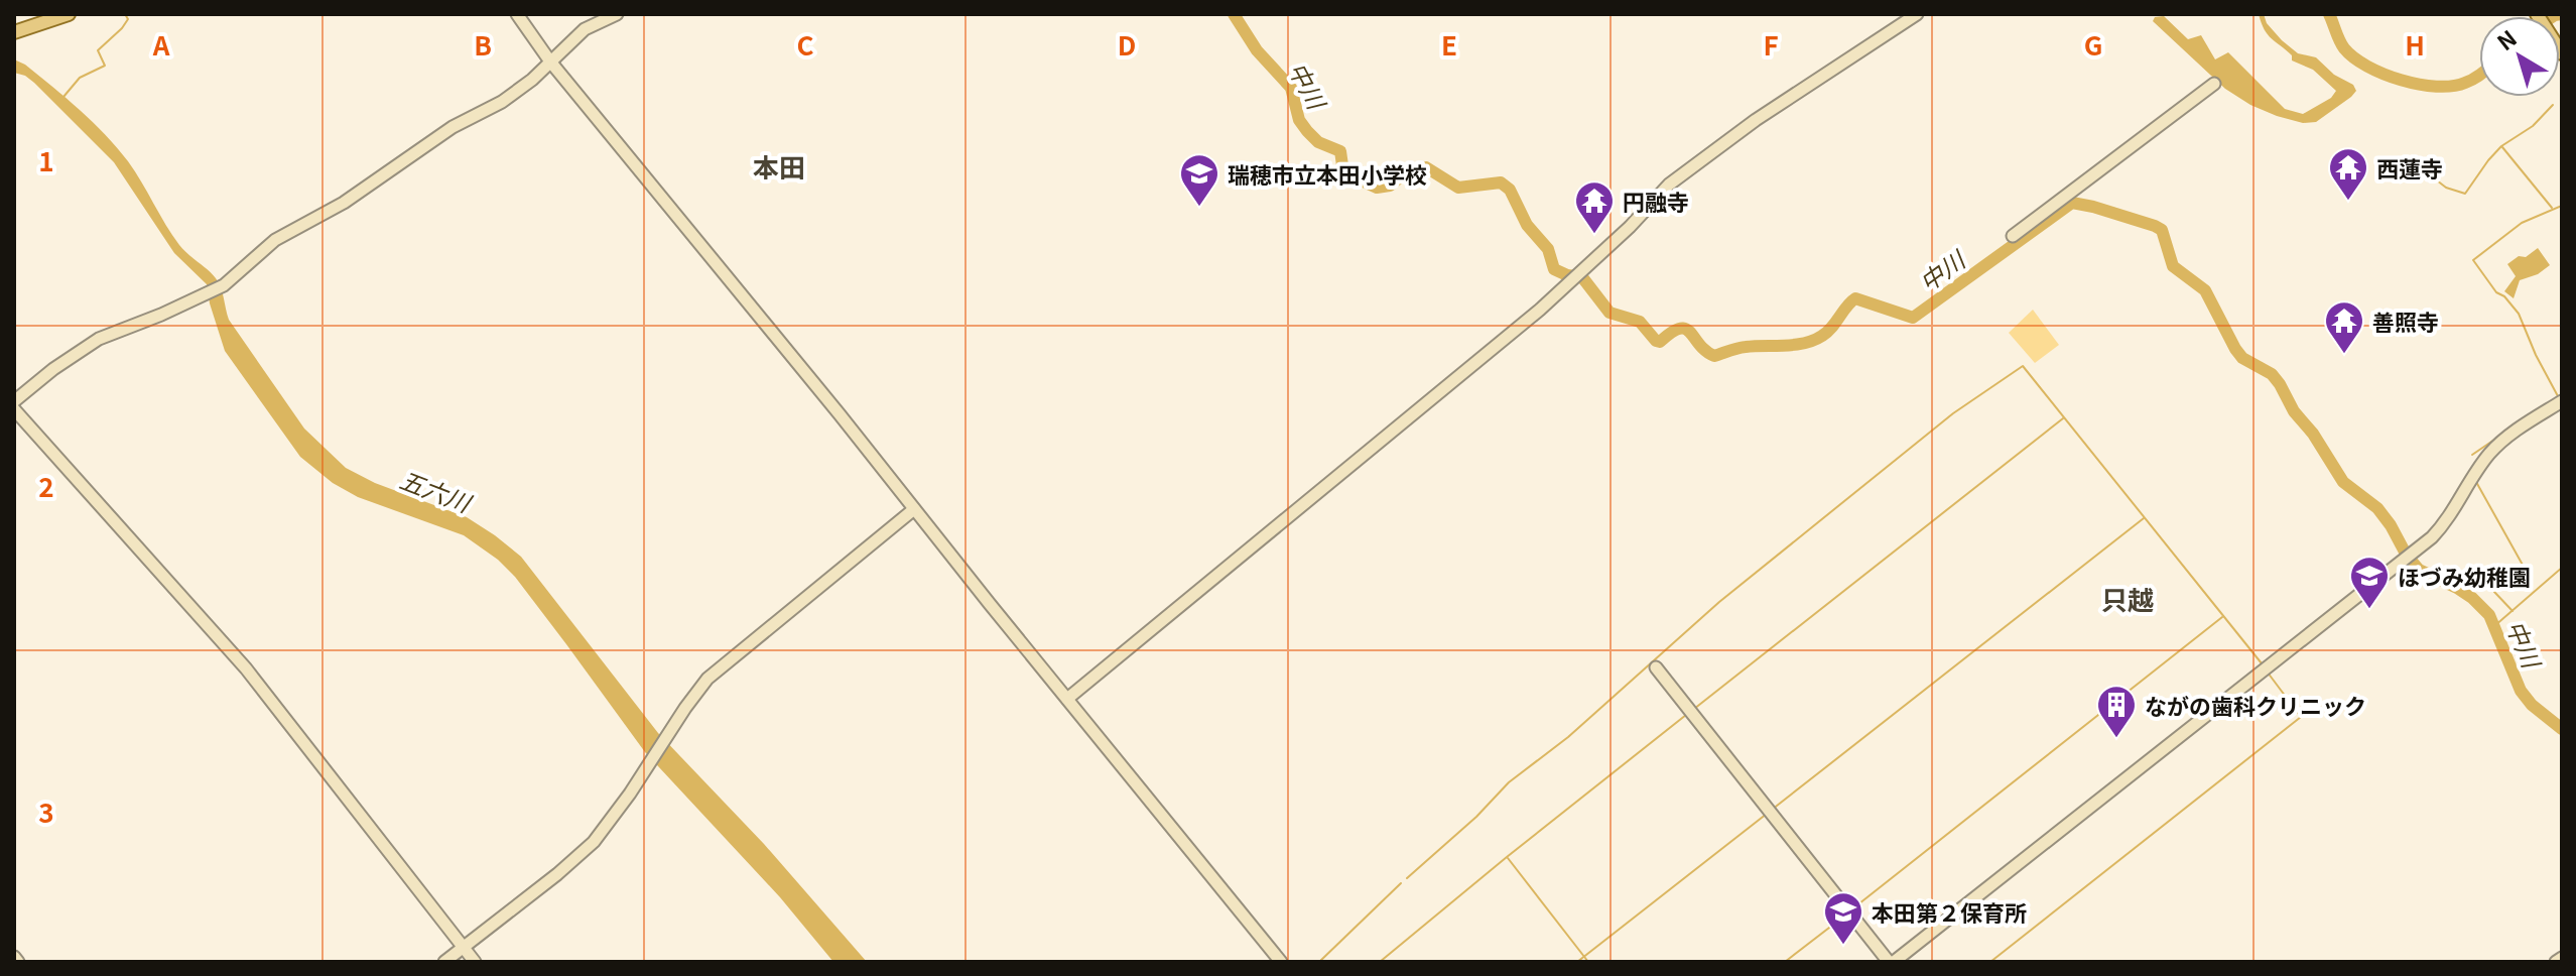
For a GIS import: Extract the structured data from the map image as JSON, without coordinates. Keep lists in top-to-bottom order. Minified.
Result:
{"districts":["本田","只越"],"water":["中川","五六川"],"places":{"temple":["西蓮寺","円融寺","善照寺"],"school or university":["瑞穂市立本田小学校","ほづみ幼稚園","本田第２保育所"],"building":["ながの歯科クリニック"]},"north":"top left","grid":{"columns":["A","B","C","D","E","F","G","H"],"rows":["1","2","3"]}}
